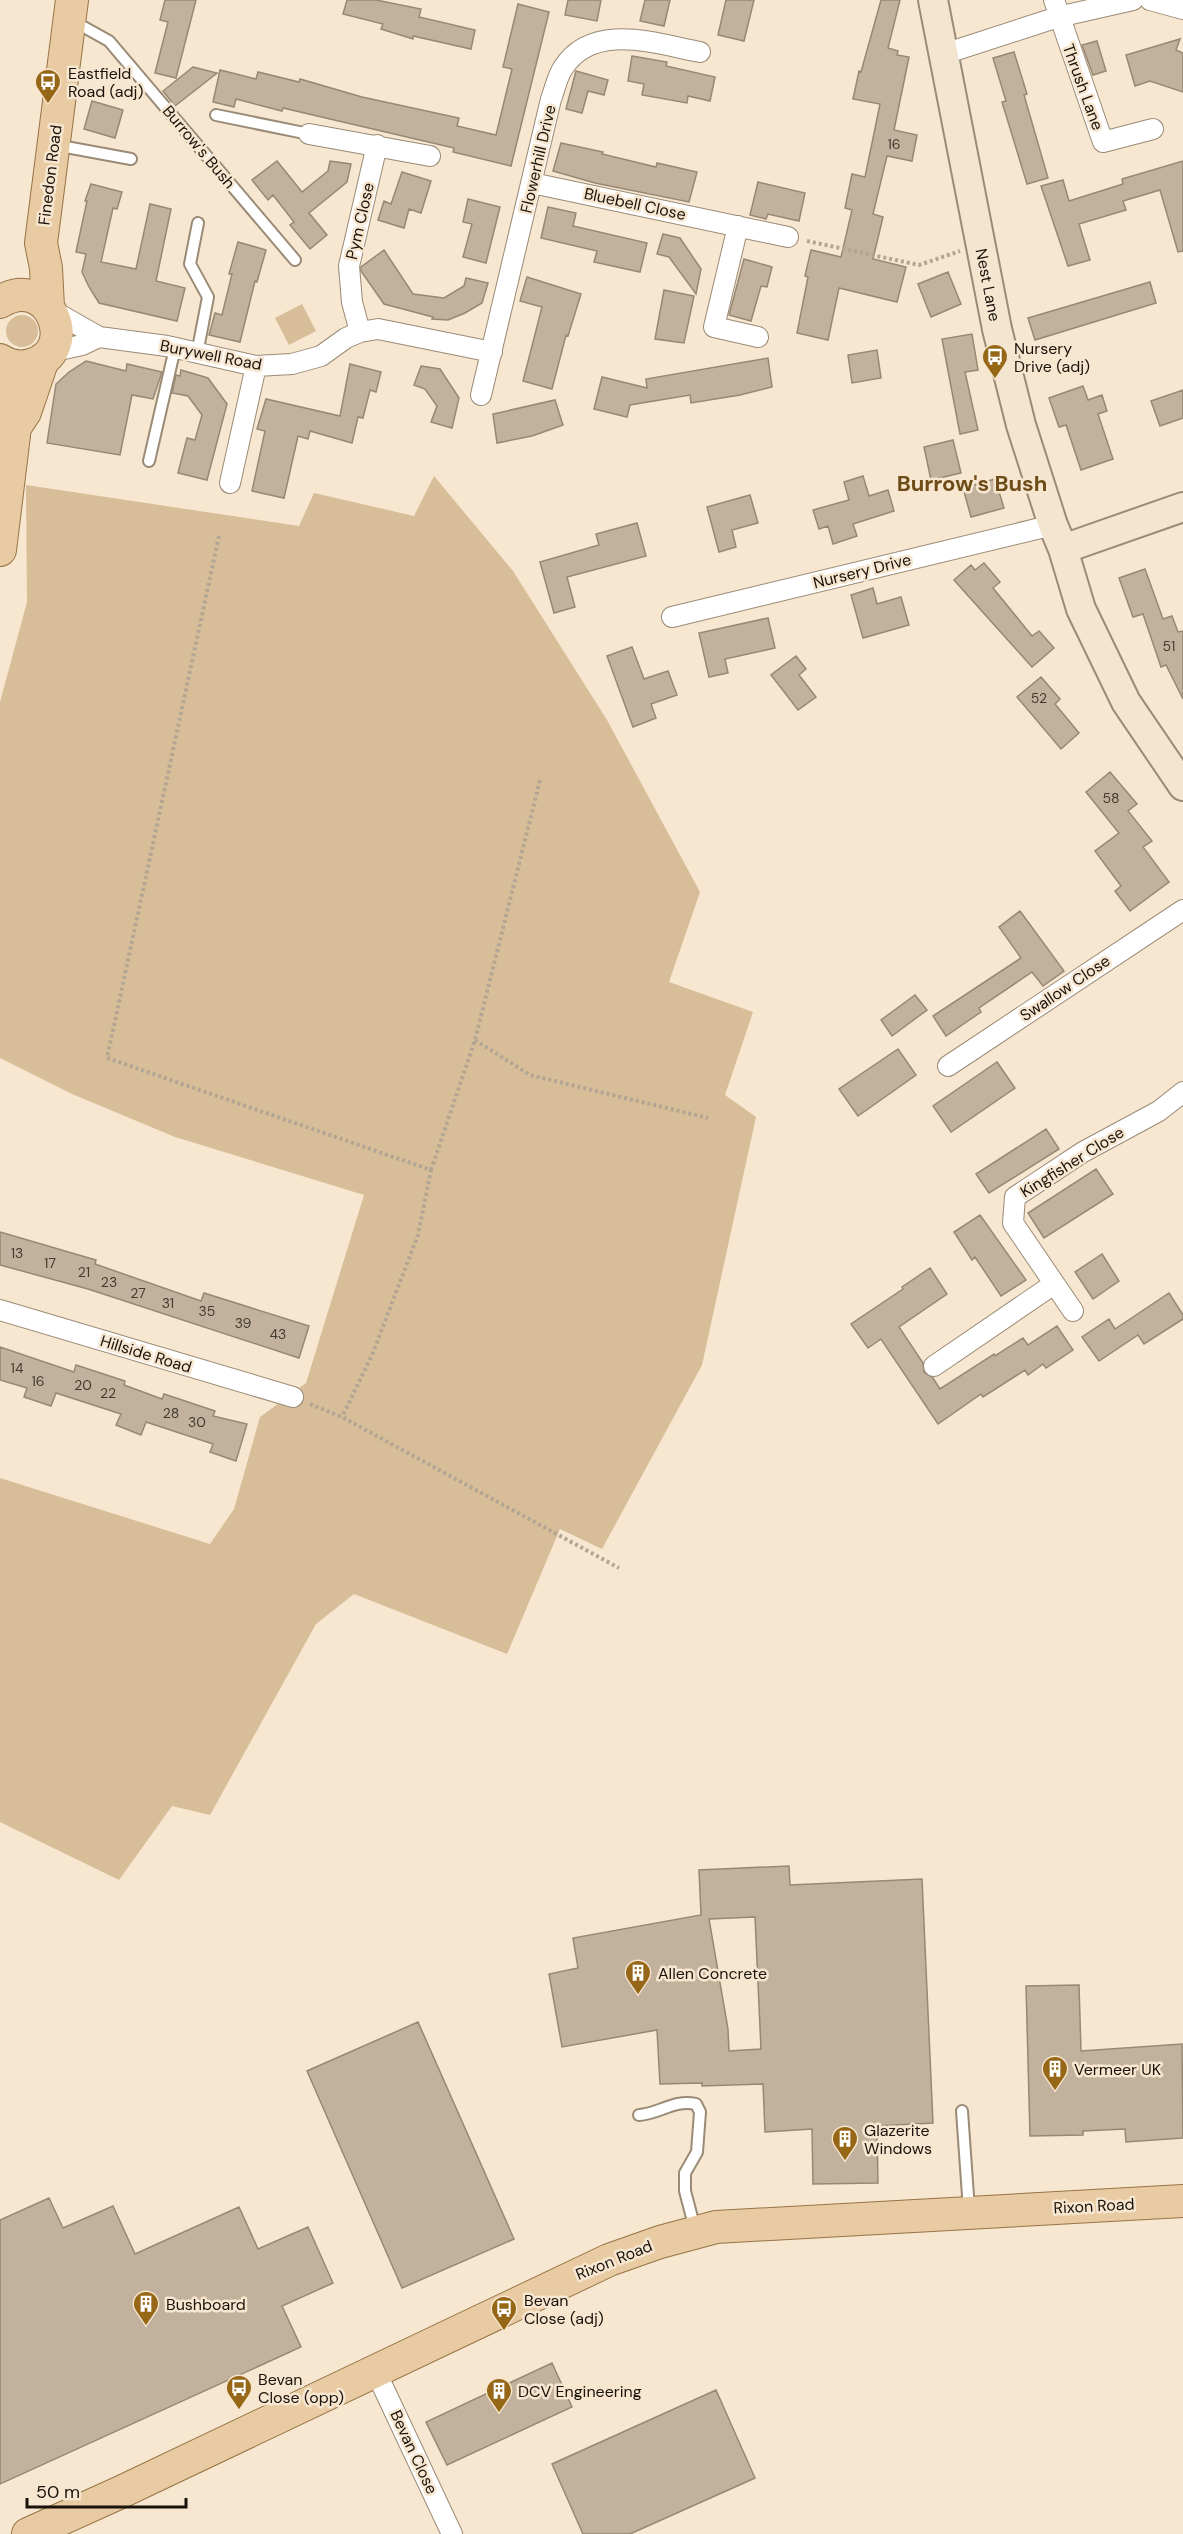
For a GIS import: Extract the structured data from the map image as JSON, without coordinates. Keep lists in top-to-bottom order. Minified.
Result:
{"streets":{"main road":["Finedon Road","Rixon Road"],"street":["Thrush Lane","Flowerhill Drive","Bluebell Close","Pym Close","Nest Lane","Burywell Road","Nursery Drive","Swallow Close","Kingfisher Close","Hillside Road","Bevan Close"],"lane":["Burrow's Bush"]},"crossings":[["Burrow's Bush","Finedon Road"],["Flowerhill Drive","Bluebell Close"],["Flowerhill Drive","Burywell Road"],["Finedon Road","Burywell Road"],["Pym Close","Burywell Road"],["Nest Lane","Nursery Drive"],["Rixon Road","Bevan Close"]],"districts":["Burrow's Bush"],"places":{"bus stop":["Eastfield Road (adj)","Nursery Drive (adj)","Bevan Close (adj)","Bevan Close (opp)"],"building":["Allen Concrete","Vermeer UK","Glazerite Windows","Bushboard","DCV Engineering"]},"house_numbers":["16","51","52","58","13","17","21","23","27","31","35","39","43","14","16","20","22","28","30"],"scale_bar":"50 m"}
